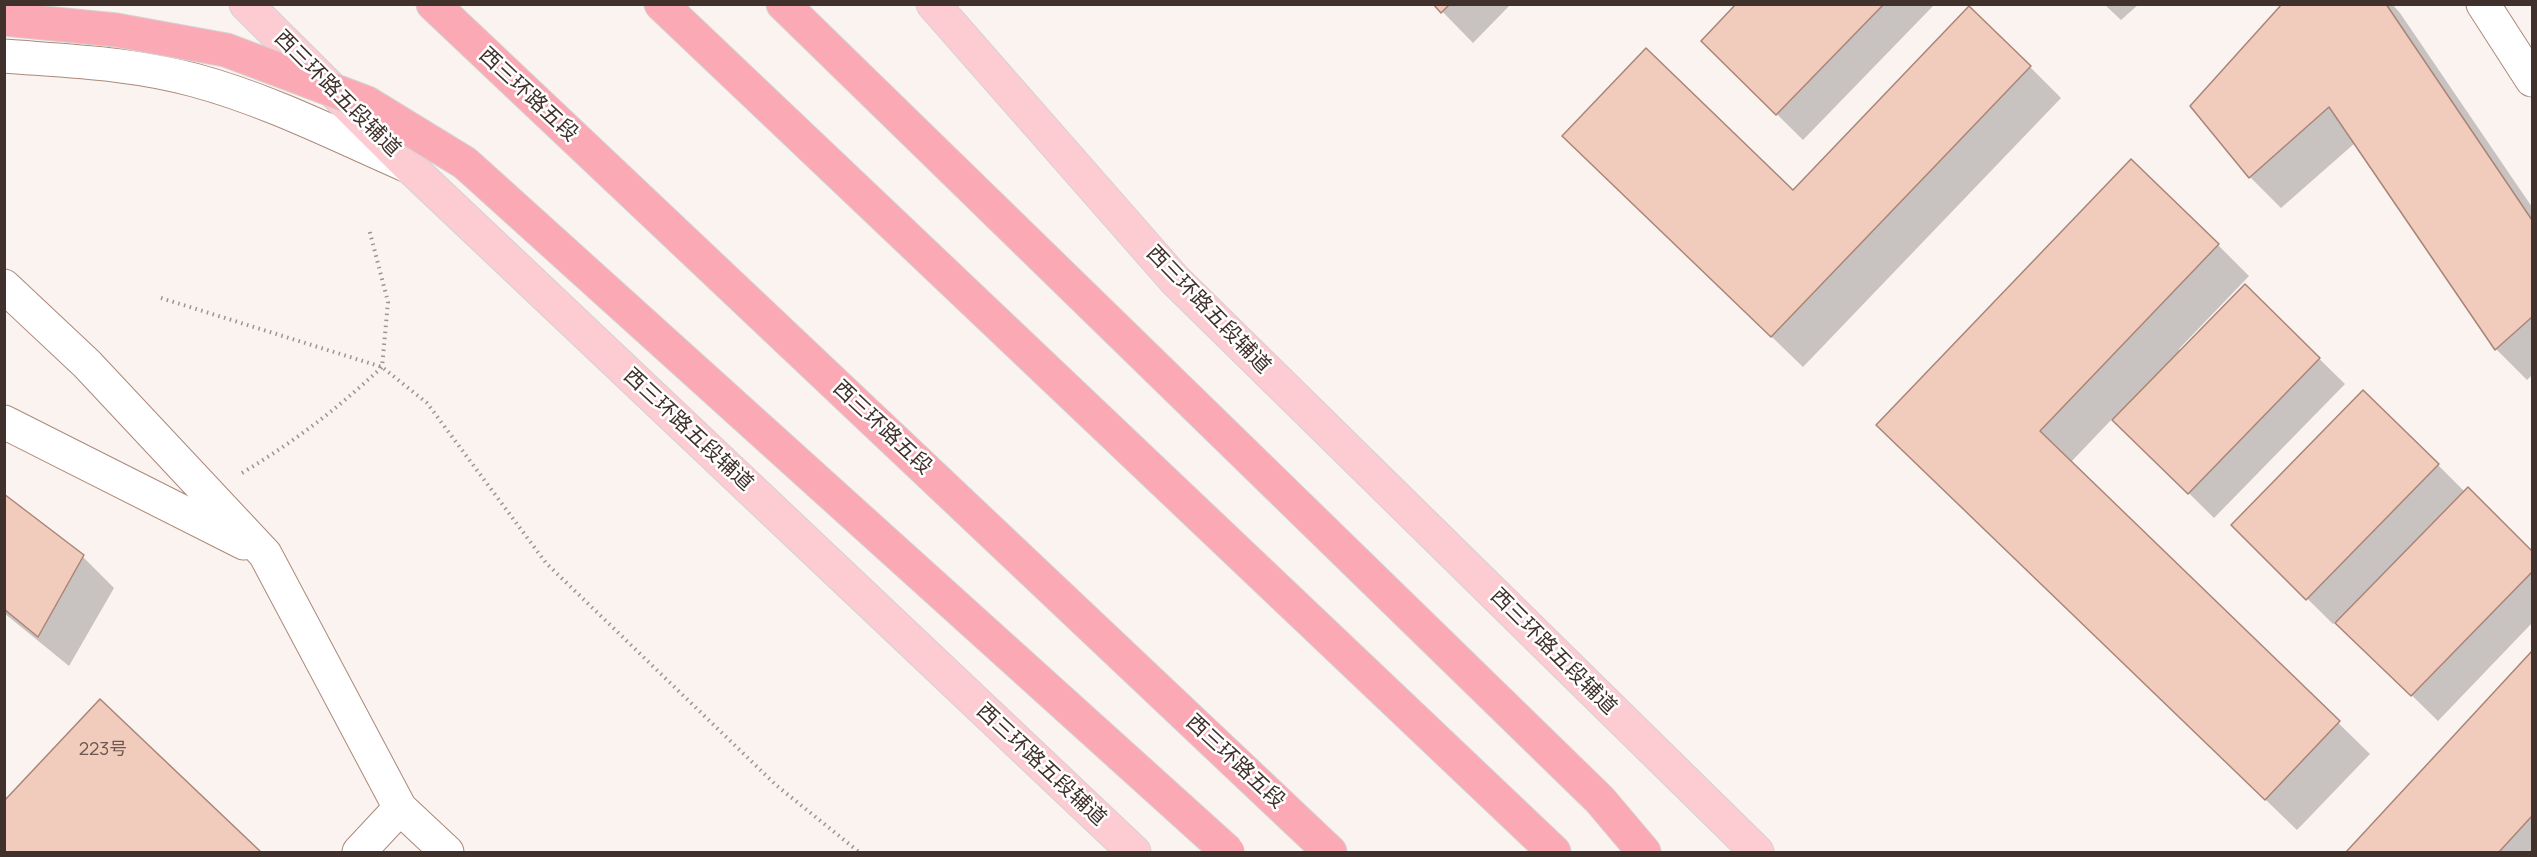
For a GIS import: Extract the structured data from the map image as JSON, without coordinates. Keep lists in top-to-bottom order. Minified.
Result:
{"streets":{"highway":["西三环路五段"],"main road":["西三环路五段辅道"]},"house_numbers":["223号"]}
